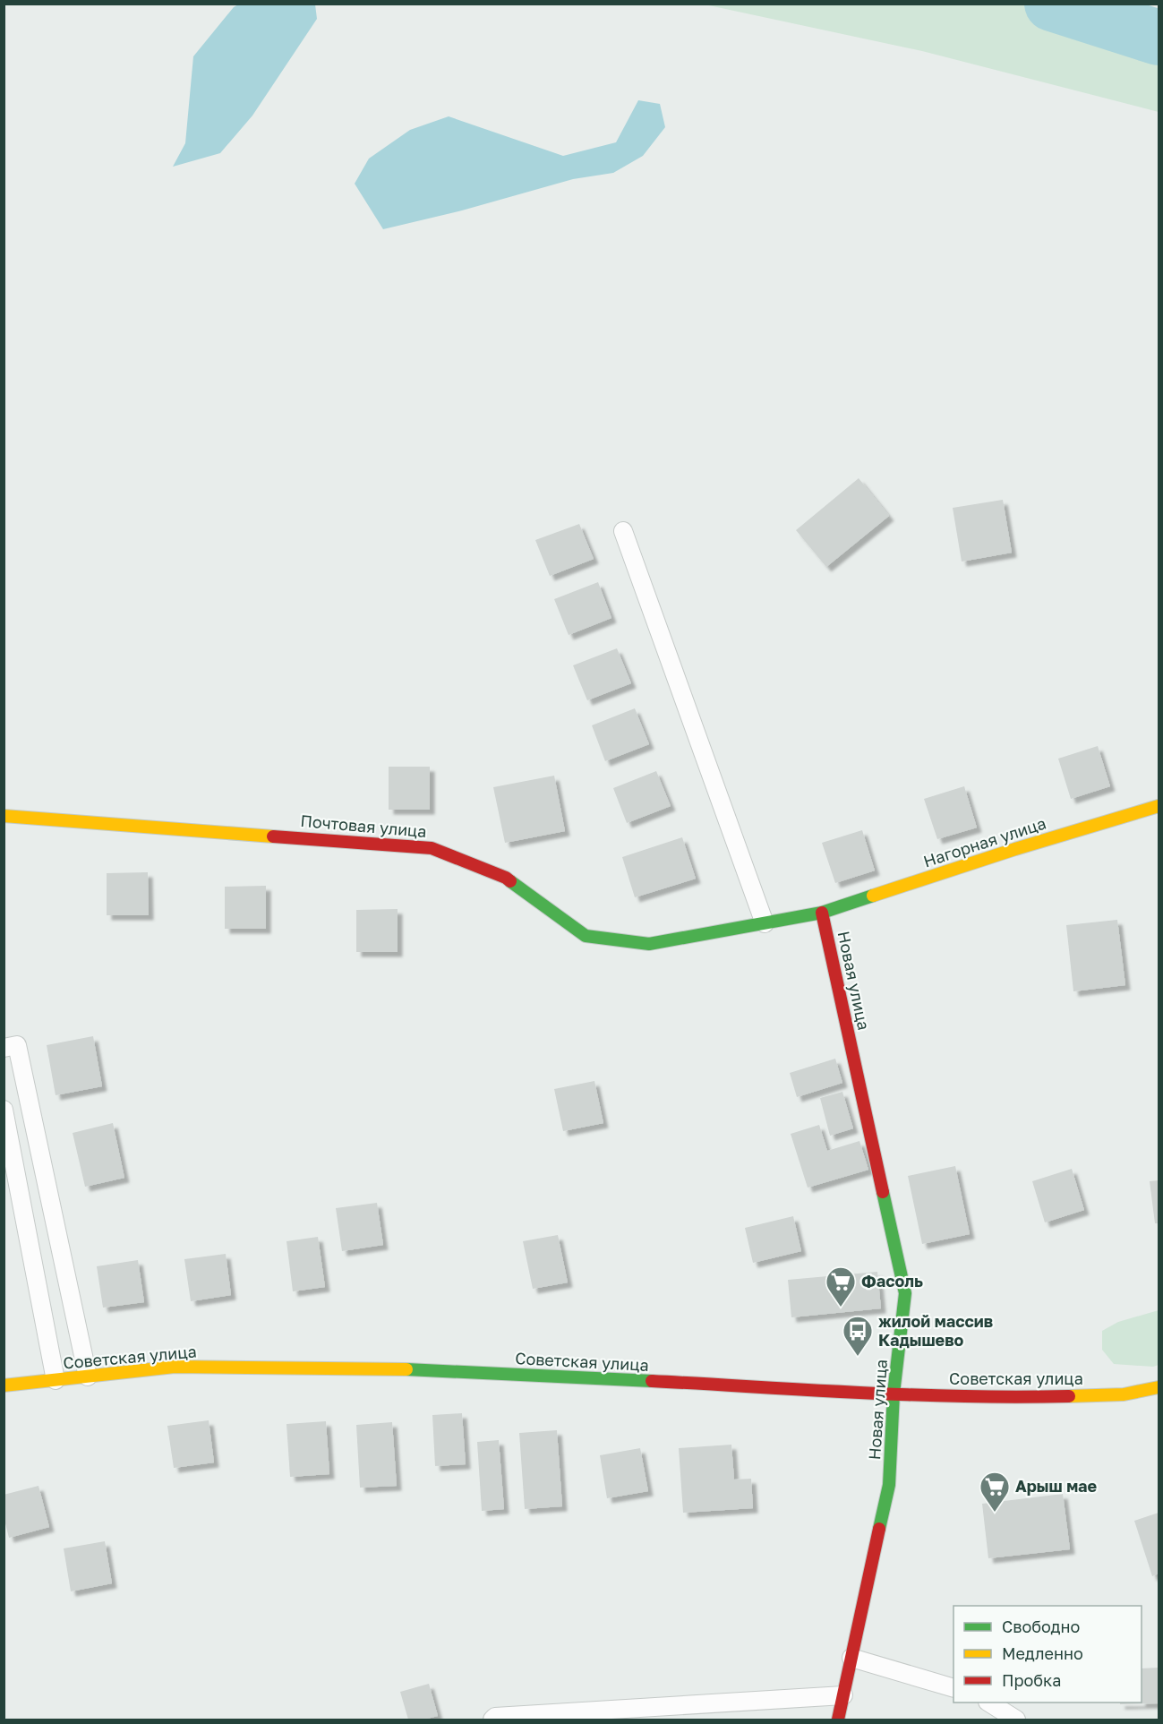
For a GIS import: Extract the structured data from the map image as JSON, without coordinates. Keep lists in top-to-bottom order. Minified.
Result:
{"streets":{"street":["Почтовая улица","Нагорная улица","Новая улица","Советская улица"]},"crossings":[["Почтовая улица","Нагорная улица"],["Почтовая улица","Новая улица"],["Нагорная улица","Новая улица"],["Новая улица","Советская улица"]],"places":{"supermarket":["Фасоль","Арыш мае"],"bus stop":["жилой массив Кадышево"]},"legend":["Свободно","Медленно","Пробка"]}
